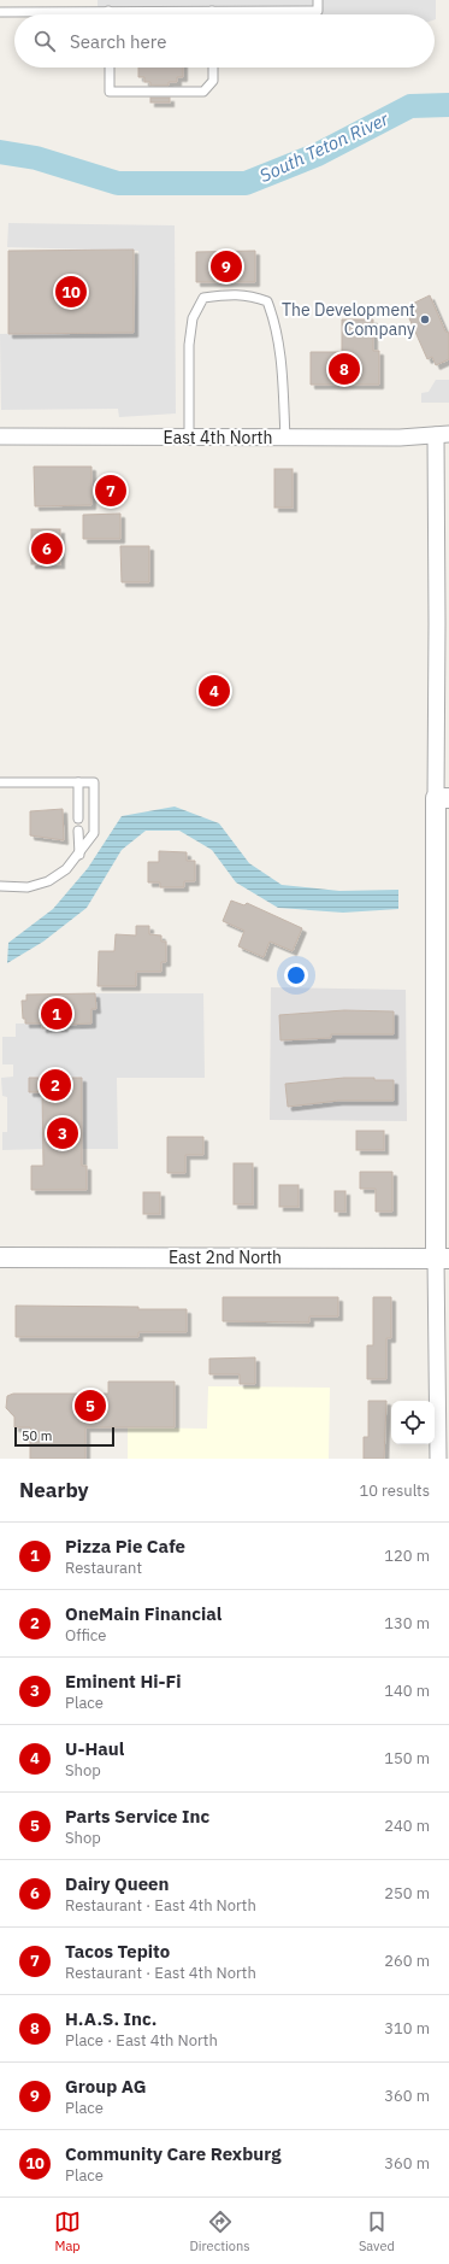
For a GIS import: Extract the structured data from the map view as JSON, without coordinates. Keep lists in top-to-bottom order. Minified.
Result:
{"streets":{"street":["East 4th North","East 2nd North"]},"water":["South Teton River"],"places":["The Development Company"],"scale_bar":"50 m","page":{"search":"Search here","pins":["9","10","8","7","6","4","1","2","3","5"],"scale":"50 m","heading":["Nearby","10 results"],"list":[{"mark":"1","name":"Pizza Pie Cafe","note":"Restaurant","value":"120 m"},{"mark":"2","name":"OneMain Financial","note":"Office","value":"130 m"},{"mark":"3","name":"Eminent Hi-Fi","note":"Place","value":"140 m"},{"mark":"4","name":"U-Haul","note":"Shop","value":"150 m"},{"mark":"5","name":"Parts Service Inc","note":"Shop","value":"240 m"},{"mark":"6","name":"Dairy Queen","note":"Restaurant · East 4th North","value":"250 m"},{"mark":"7","name":"Tacos Tepito","note":"Restaurant · East 4th North","value":"260 m"},{"mark":"8","name":"H.A.S. Inc.","note":"Place · East 4th North","value":"310 m"},{"mark":"9","name":"Group AG","note":"Place","value":"360 m"},{"mark":"10","name":"Community Care Rexburg","note":"Place","value":"360 m"}],"nav":["Map","Directions","Saved"]}}
